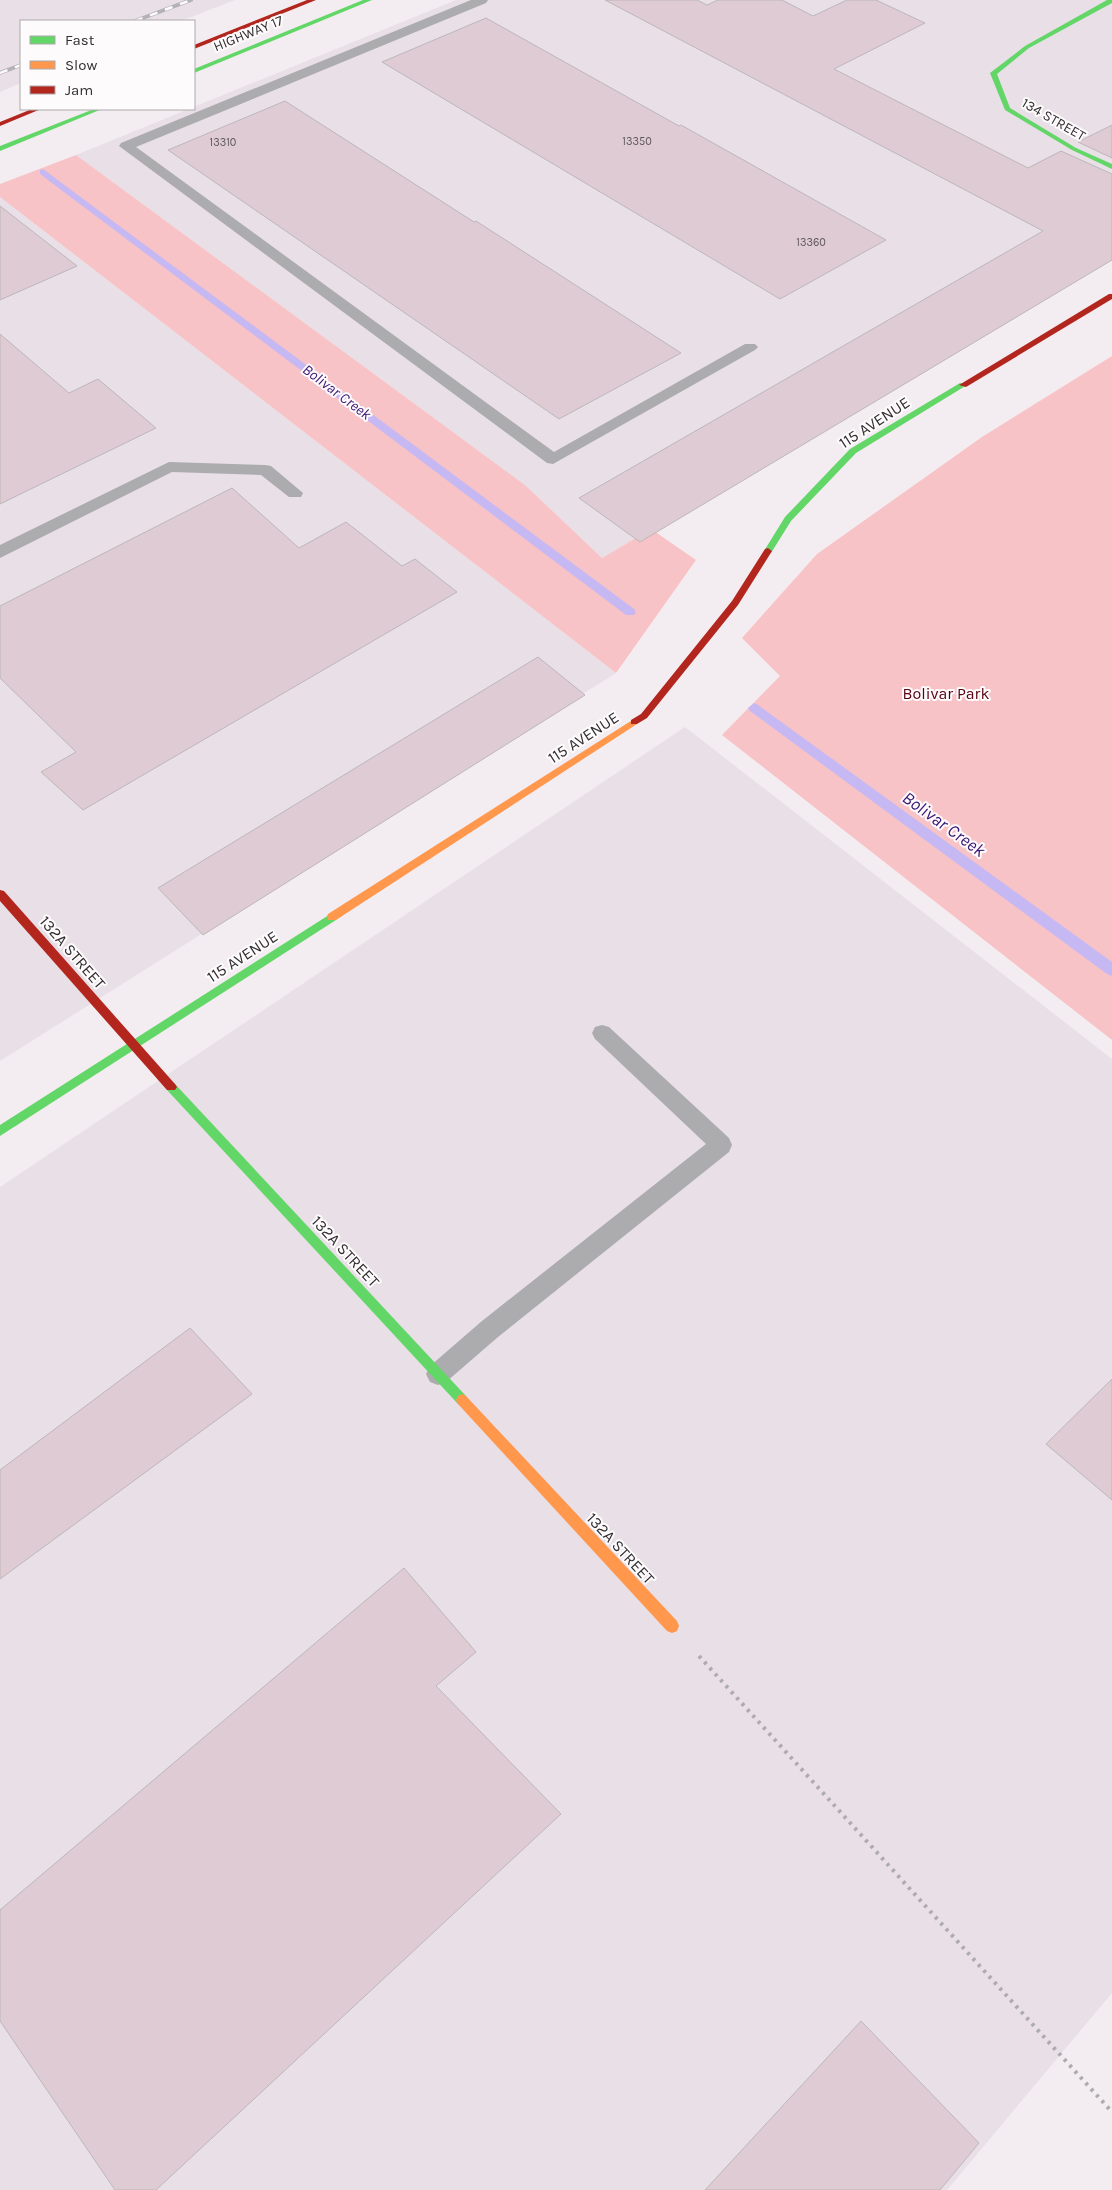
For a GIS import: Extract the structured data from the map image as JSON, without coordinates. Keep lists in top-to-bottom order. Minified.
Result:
{"streets":{"main road":["HIGHWAY 17","134 STREET","115 AVENUE","132A STREET"]},"crossings":[["115 AVENUE","132A STREET"]],"water":["Bolivar Creek"],"parks":["Bolivar Park"],"house_numbers":["13350","13310","13360"],"legend":["Fast","Slow","Jam"]}
